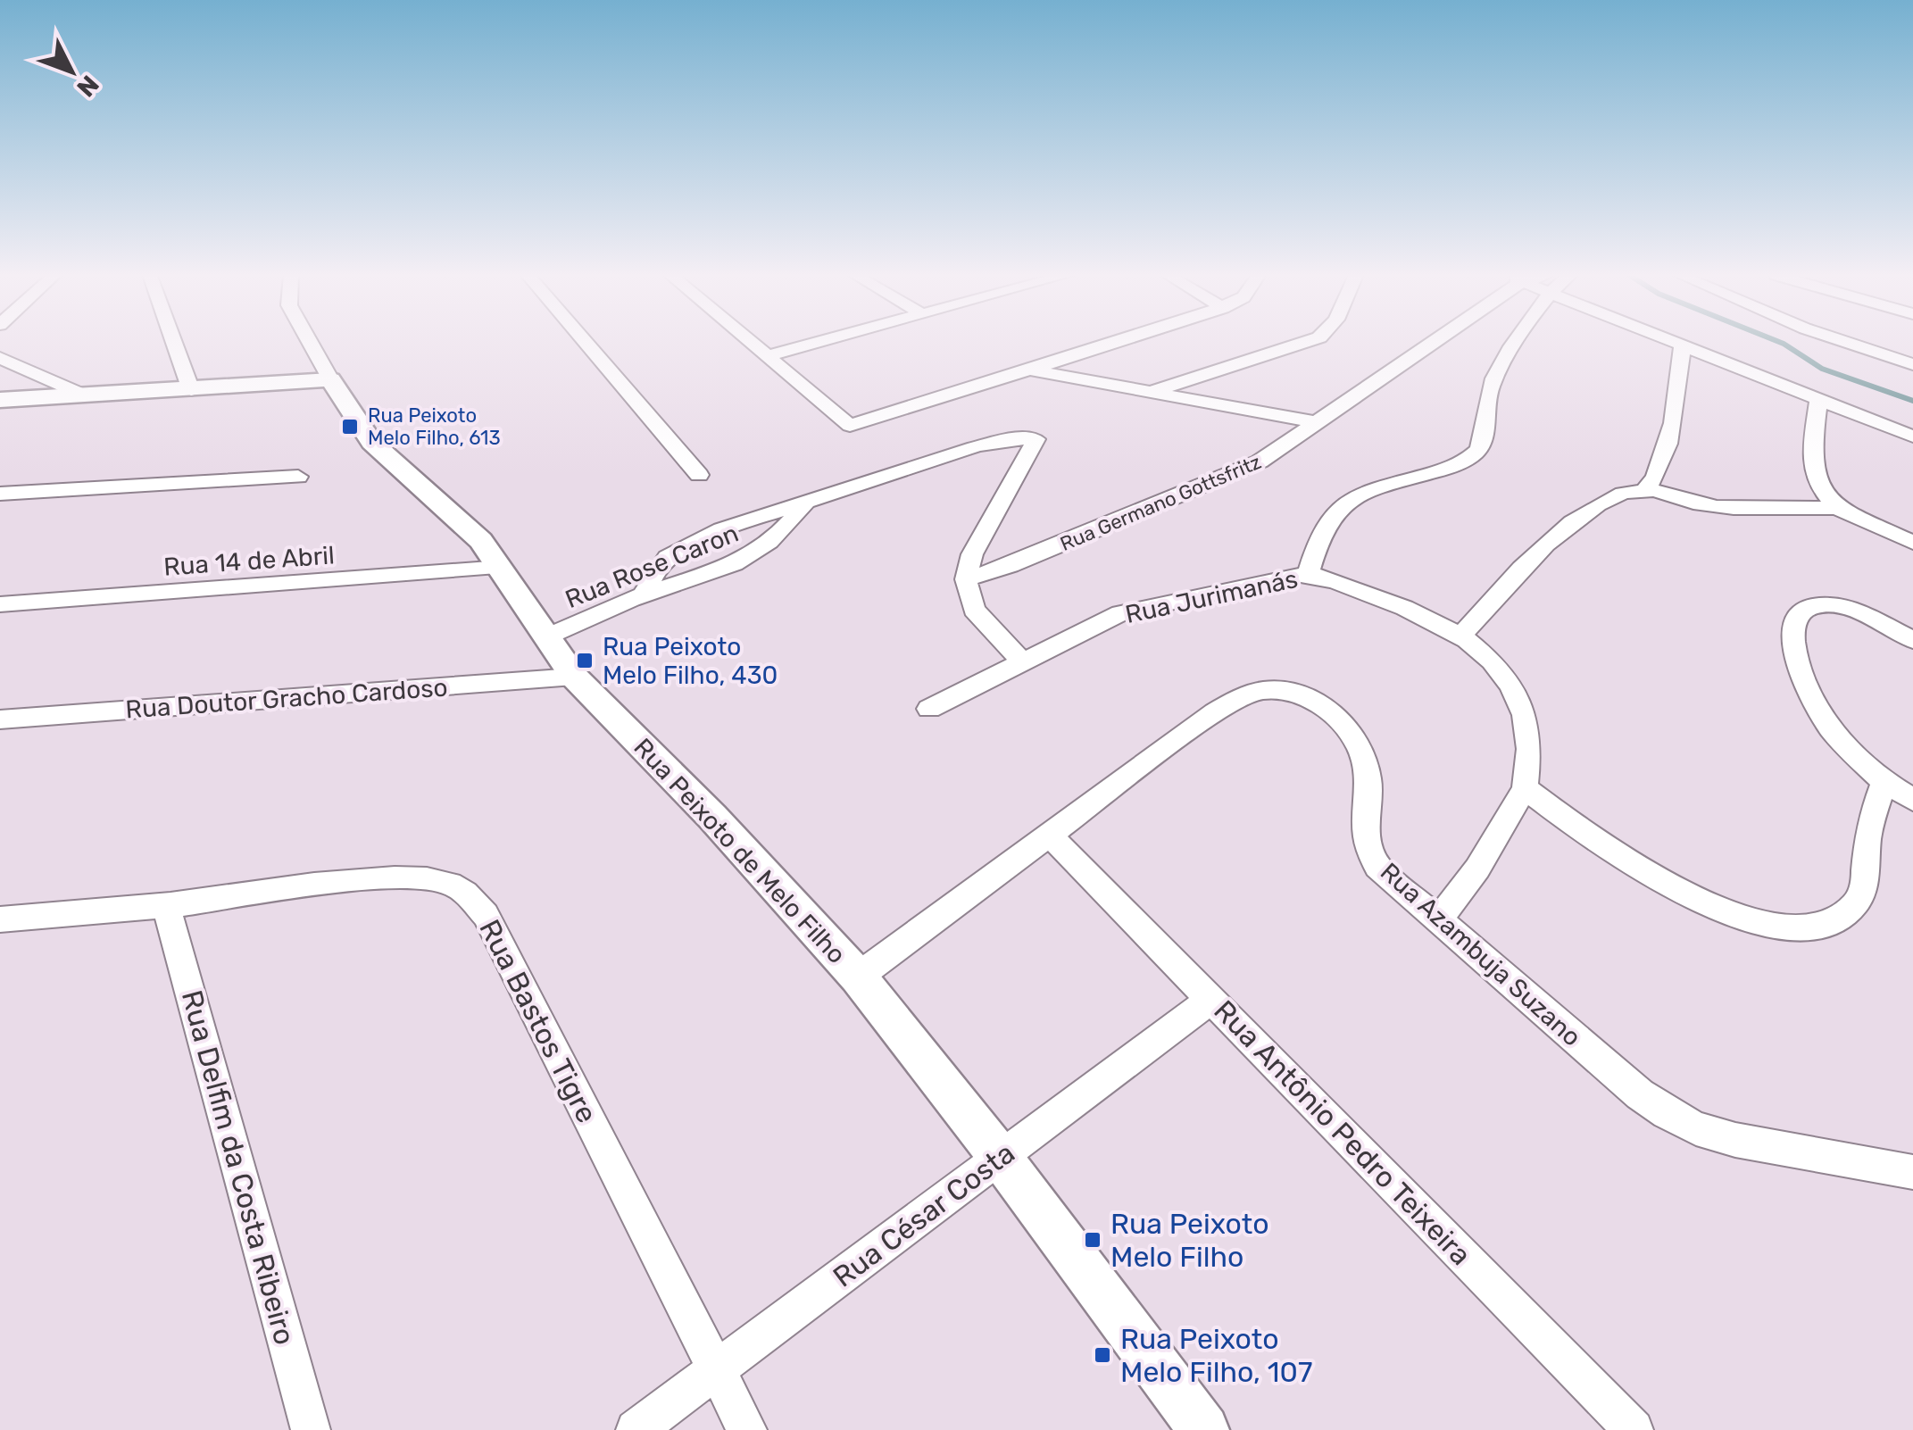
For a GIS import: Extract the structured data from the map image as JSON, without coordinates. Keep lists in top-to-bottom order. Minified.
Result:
{"streets":{"street":["Rua Germano Gottsfritz","Rua 14 de Abril","Rua Rose Caron","Rua Jurimanás","Rua Doutor Gracho Cardoso","Rua Peixoto de Melo Filho","Rua Azambuja Suzano","Rua Bastos Tigre","Rua Antônio Pedro Teixeira","Rua Delfim da Costa Ribeiro","Rua César Costa"]},"crossings":[["Rua 14 de Abril","Rua Peixoto de Melo Filho"],["Rua Rose Caron","Rua Peixoto de Melo Filho"],["Rua Doutor Gracho Cardoso","Rua Peixoto de Melo Filho"],["Rua Peixoto de Melo Filho","Rua Azambuja Suzano"],["Rua Peixoto de Melo Filho","Rua César Costa"],["Rua Azambuja Suzano","Rua Antônio Pedro Teixeira"],["Rua Bastos Tigre","Rua Delfim da Costa Ribeiro"],["Rua Bastos Tigre","Rua César Costa"],["Rua Antônio Pedro Teixeira","Rua César Costa"]],"places":{"transit":["Rua Peixoto Melo Filho, 613","Rua Peixoto Melo Filho, 430","Rua Peixoto Melo Filho","Rua Peixoto Melo Filho, 107"]},"north":"bottom right"}
